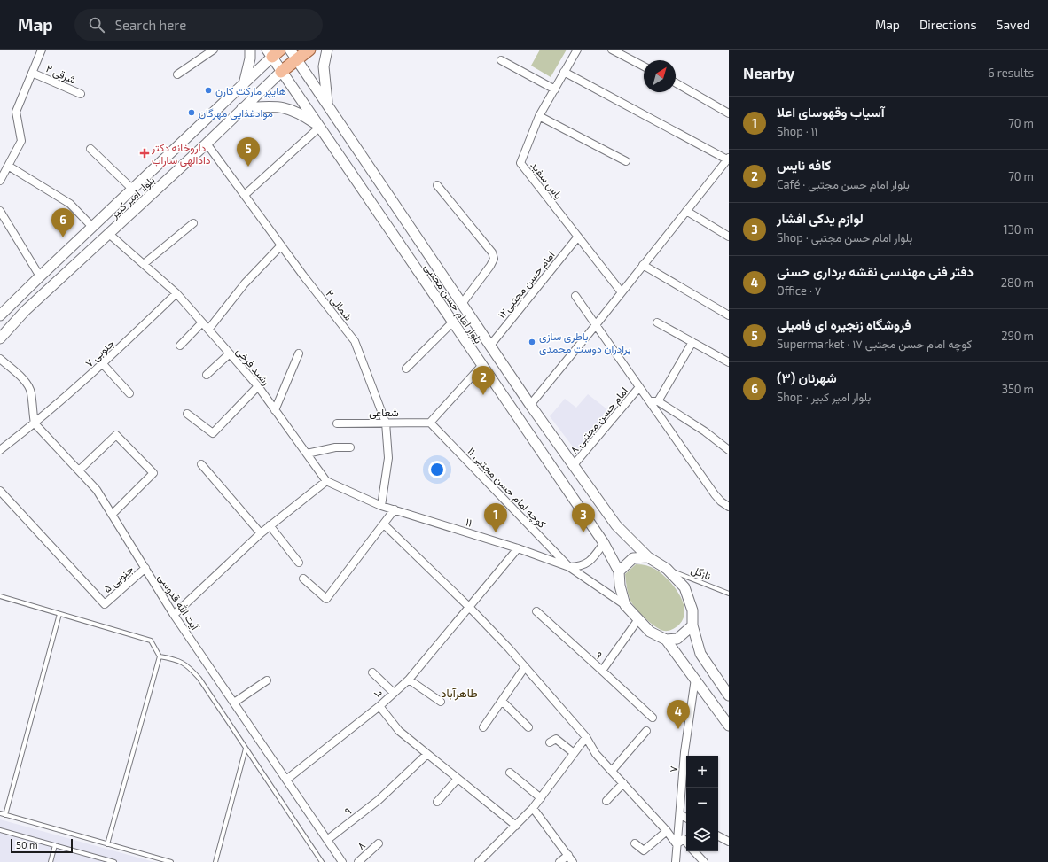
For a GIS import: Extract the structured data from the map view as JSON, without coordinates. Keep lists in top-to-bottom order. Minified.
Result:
{"streets":{"main road":["بلوار امیر کبیر","بلوار امام حسن مجتبی"],"street":["۲ شرقی","یاس سفید","امام حسن مجتبی۱۲","۲ شمالی","۷ جنوبی","رشید فرخی","شعاعی","امام حسن مجتبی ۸","کوچه امام حسن مجتبی ۱۱","۱۱","۵ جنوبی","آیت الله قدوسی","۹","۱۰","۷","۸"],"lane":["نازگل"]},"crossings":[["یاس سفید","امام حسن مجتبی۱۲"],["بلوار امیر کبیر","بلوار امام حسن مجتبی"],["بلوار امیر کبیر","۲ شمالی"],["بلوار امیر کبیر","رشید فرخی"],["امام حسن مجتبی۱۲","بلوار امام حسن مجتبی"],["بلوار امام حسن مجتبی","امام حسن مجتبی ۸"],["بلوار امام حسن مجتبی","۱۱"],["بلوار امام حسن مجتبی","نازگل"],["بلوار امام حسن مجتبی","۹"],["۲ شمالی","شعاعی"],["۲ شمالی","۱۱"],["۷ جنوبی","رشید فرخی"],["۷ جنوبی","آیت الله قدوسی"],["شعاعی","کوچه امام حسن مجتبی ۱۱"],["کوچه امام حسن مجتبی ۱۱","۱۱"],["۱۱","نازگل"],["۱۱","۹"],["۱۱","۱۰"],["نازگل","۹"],["۵ جنوبی","آیت الله قدوسی"],["آیت الله قدوسی","۹"],["آیت الله قدوسی","۱۰"]],"districts":["طاهرآباد"],"places":{"other":["هایپر مارکت کارن","موادغذایی مهرگان","باطری سازی برادران دوست محمدی"],"health":["داروخانه دکتر دادالهی ساراب"]},"scale_bar":"50 m","north":"top right","page":{"header":"Map","search":"Search here","nav":["Map","Directions","Saved"],"heading":["Nearby","6 results"],"list":[{"mark":"1","name":"آسیاب وقهوسای اعلا","note":"Shop · ۱۱","value":"70 m"},{"mark":"2","name":"کافه نایس","note":"Café · بلوار امام حسن مجتبی","value":"70 m"},{"mark":"3","name":"لوازم یدکی افشار","note":"Shop · بلوار امام حسن مجتبی","value":"130 m"},{"mark":"4","name":"دفتر فنی مهندسی نقشه برداری حسنی","note":"Office · ۷","value":"280 m"},{"mark":"5","name":"فروشگاه زنجیره ای فامیلی","note":"Supermarket · کوچه امام حسن مجتبی ۱۷","value":"290 m"},{"mark":"6","name":"شهرنان (۳)","note":"Shop · بلوار امیر کبیر","value":"350 m"}],"pins":["5","6","2","1","3","4"],"map_buttons":["+","−"],"scale":"50 m"}}
